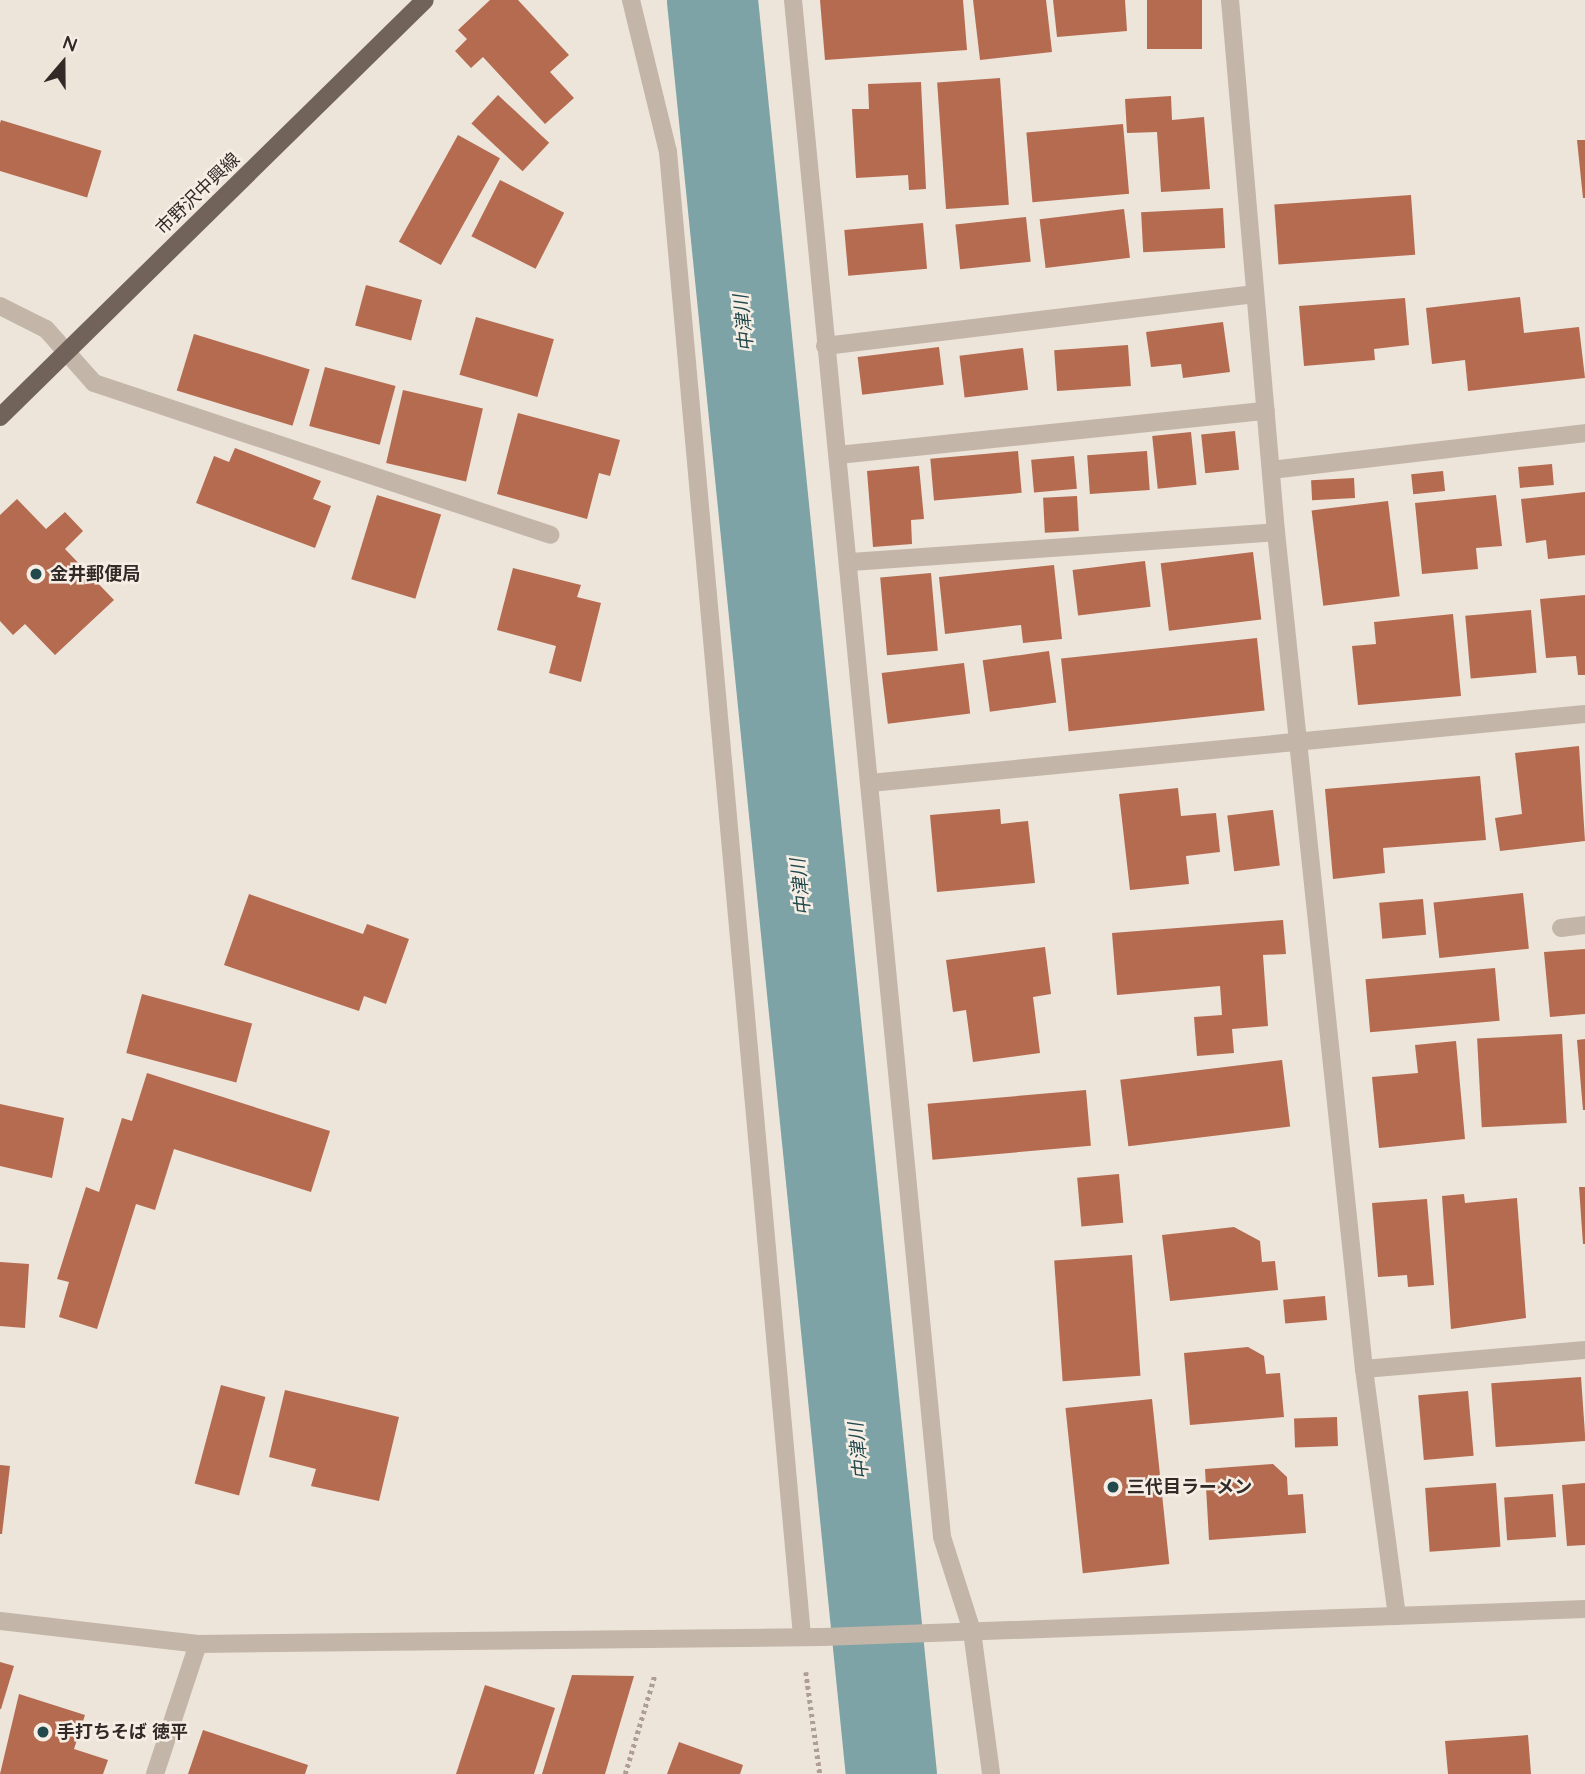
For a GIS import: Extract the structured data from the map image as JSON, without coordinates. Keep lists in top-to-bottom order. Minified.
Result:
{"streets":{"main road":["市野沢中興線"]},"water":["中津川"],"places":["金井郵便局","三代目ラーメン","手打ちそば 徳平"],"north":"top"}
